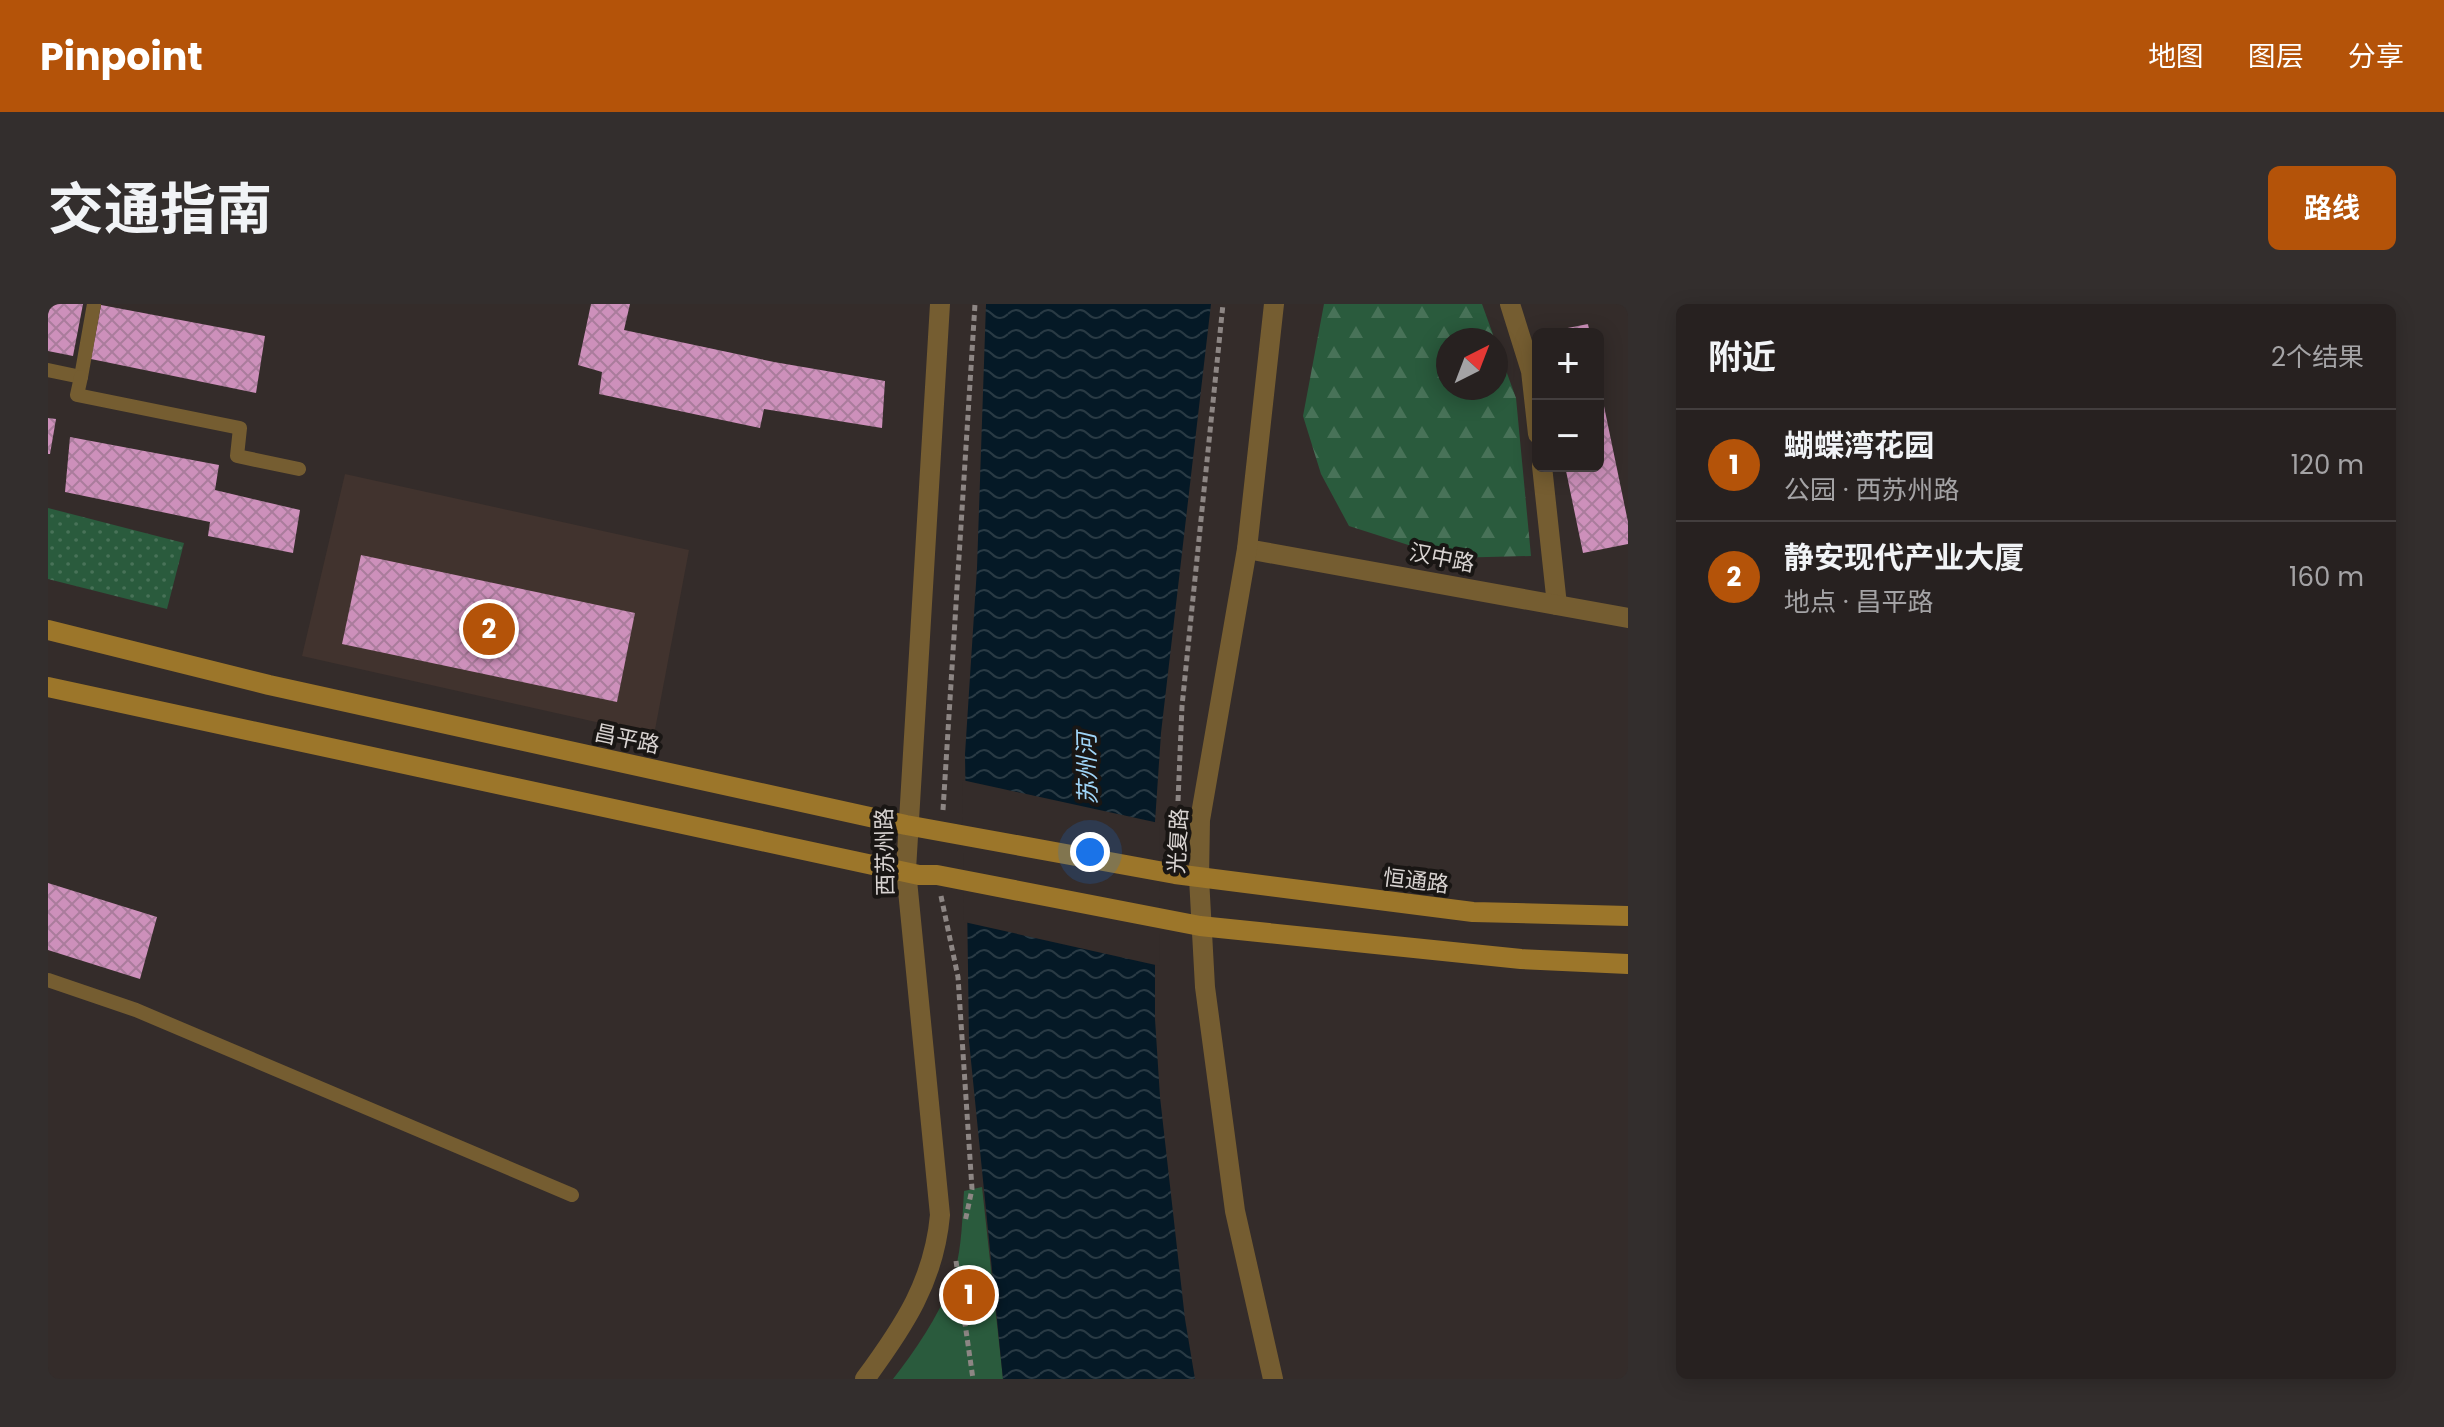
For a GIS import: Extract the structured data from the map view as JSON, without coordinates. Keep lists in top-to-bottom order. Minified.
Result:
{"streets":{"main road":["昌平路","恒通路"],"street":["汉中路","光复路","西苏州路"]},"crossings":[["汉中路","光复路"],["昌平路","光复路"],["昌平路","西苏州路"],["昌平路","恒通路"],["光复路","恒通路"]],"water":["苏州河"],"north":"top right","page":{"header":"Pinpoint","nav":["地图","图层","分享"],"title":"交通指南","buttons":"路线","heading":["附近","2个结果"],"map_buttons":["+","−"],"list":[{"mark":"1","name":"蝴蝶湾花园","note":"公园 · 西苏州路","value":"120 m"},{"mark":"2","name":"静安现代产业大厦","note":"地点 · 昌平路","value":"160 m"}],"pins":["2","1"]}}
